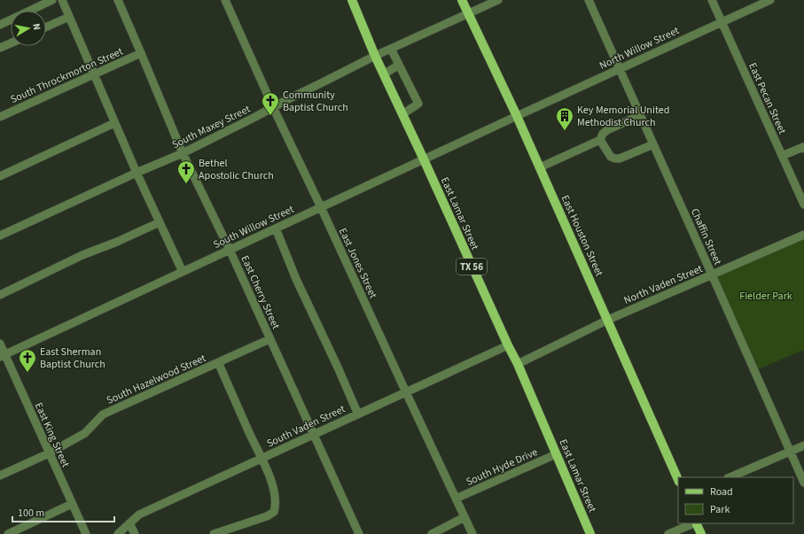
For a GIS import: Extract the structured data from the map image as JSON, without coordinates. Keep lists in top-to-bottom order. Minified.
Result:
{"streets":{"main road":["East Lamar Street","East Houston Street","TX 56"],"street":["North Willow Street","South Throckmorton Street","East Pecan Street","South Maxey Street","South Willow Street","Chaffin Street","East Jones Street","North Vaden Street","East Cherry Street","South Hazelwood Street","South Vaden Street","East King Street","South Hyde Drive"]},"crossings":[["North Willow Street","East Pecan Street"],["North Willow Street","South Willow Street"],["North Willow Street","East Houston Street"],["North Willow Street","Chaffin Street"],["South Throckmorton Street","East Cherry Street"],["South Maxey Street","East Lamar Street"],["South Maxey Street","East Houston Street"],["South Maxey Street","East Jones Street"],["South Maxey Street","East Cherry Street"],["East Lamar Street","South Willow Street"],["East Lamar Street","South Vaden Street"],["East Lamar Street","South Hyde Drive"],["South Willow Street","East Houston Street"],["South Willow Street","East Jones Street"],["South Willow Street","East Cherry Street"],["South Willow Street","East King Street"],["East Houston Street","North Vaden Street"],["Chaffin Street","North Vaden Street"],["East Jones Street","South Vaden Street"],["East Jones Street","South Hyde Drive"],["East Cherry Street","South Hazelwood Street"],["East Cherry Street","South Vaden Street"],["South Hazelwood Street","East King Street"]],"parks":["Fielder Park"],"places":{"church":["Community Baptist Church","Bethel Apostolic Church","East Sherman Baptist Church"],"building":["Key Memorial United Methodist Church"]},"legend":["Road","Park"],"scale_bar":"100 m","north":"right"}
